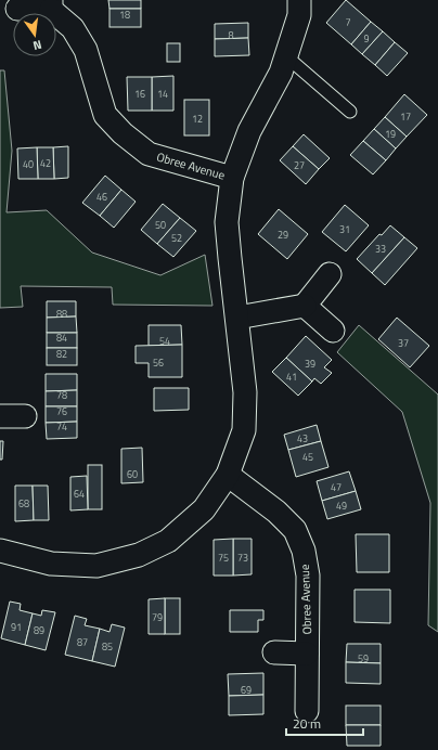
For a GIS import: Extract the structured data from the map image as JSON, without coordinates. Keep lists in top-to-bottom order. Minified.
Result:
{"streets":{"street":["Obree Avenue"]},"house_numbers":["18","7","8","9","16","14","17","12","19","42","40","27","46","50","31","29","52","33","88","84","54","37","82","56","39","41","78","76","74","43","45","60","47","64","68","49","75","73","79","91","89","87","85","59","69"],"scale_bar":"20 m","north":"bottom"}
